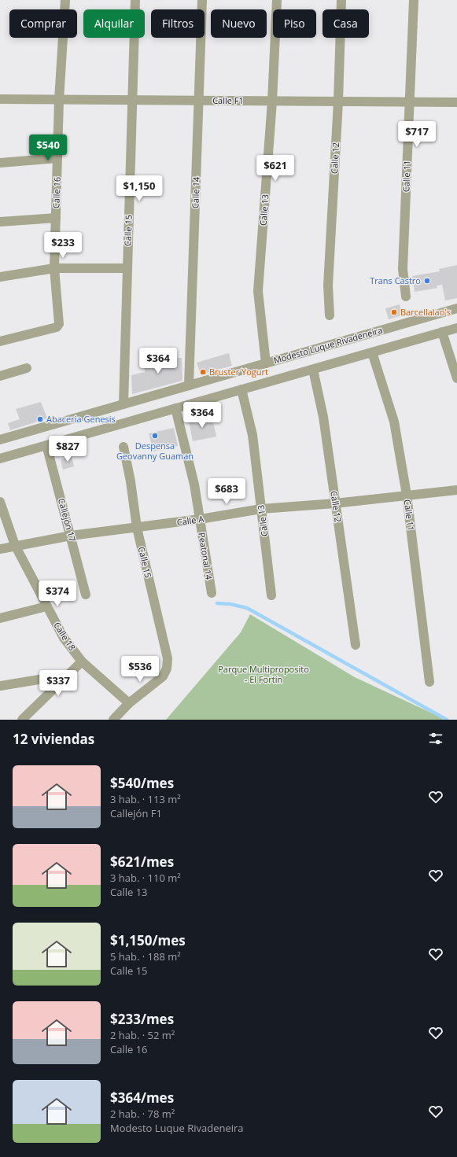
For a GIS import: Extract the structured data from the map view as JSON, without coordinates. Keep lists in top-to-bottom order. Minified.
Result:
{"streets":{"street":["Calle F1","Calle 12","Calle 11","Calle 16","Calle 14","Calle 13","Calle 15","Modesto Luque Rivadeneira","Callejón 17","Calle A","Peatonal 14","Calle 18"]},"crossings":[["Calle F1","Calle 12"],["Calle F1","Calle 11"],["Calle F1","Calle 16"],["Calle F1","Calle 14"],["Calle F1","Calle 13"],["Calle F1","Calle 15"],["Calle 12","Calle A"],["Calle 11","Calle A"],["Calle 14","Modesto Luque Rivadeneira"],["Calle 13","Modesto Luque Rivadeneira"],["Calle 13","Calle A"],["Calle 15","Modesto Luque Rivadeneira"],["Calle 15","Calle A"],["Calle 15","Calle 18"],["Callejón 17","Calle A"],["Calle A","Peatonal 14"],["Calle A","Calle 18"]],"parks":["Parque Multiproposito - El Fortín"],"places":["Trans Castro","Barcellalao's","Bruster Yogurt","Abaceria Genesis","Despensa Geovanny Guaman"],"page":{"chip":["Comprar","Alquilar","Filtros","Nuevo","Piso","Casa"],"price":["$717","$540","$621","$1,150","$233","$364","$364","$827","$683","$374","$536","$337"],"heading":"12 viviendas","list":[{"name":"$540/mes","note":"3 hab. · 113 m² · Callejón F1"},{"name":"$621/mes","note":"3 hab. · 110 m² · Calle 13"},{"name":"$1,150/mes","note":"5 hab. · 188 m² · Calle 15"},{"name":"$233/mes","note":"2 hab. · 52 m² · Calle 16"},{"name":"$364/mes","note":"2 hab. · 78 m² · Modesto Luque Rivadeneira"}]}}
